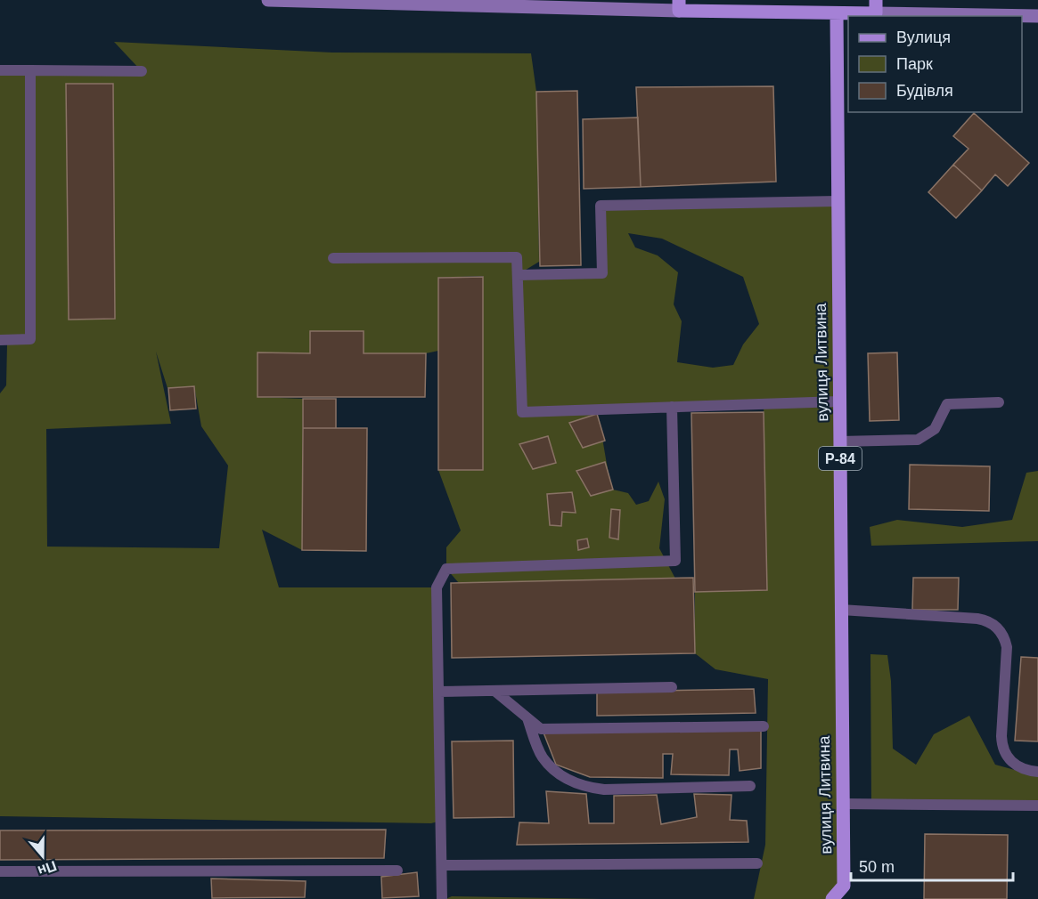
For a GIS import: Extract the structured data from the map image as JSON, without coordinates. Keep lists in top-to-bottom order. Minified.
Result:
{"streets":{"main road":["вулиця Литвина","Р-84"]},"legend":["Вулиця","Парк","Будівля"],"scale_bar":"50 m","north":"bottom"}
